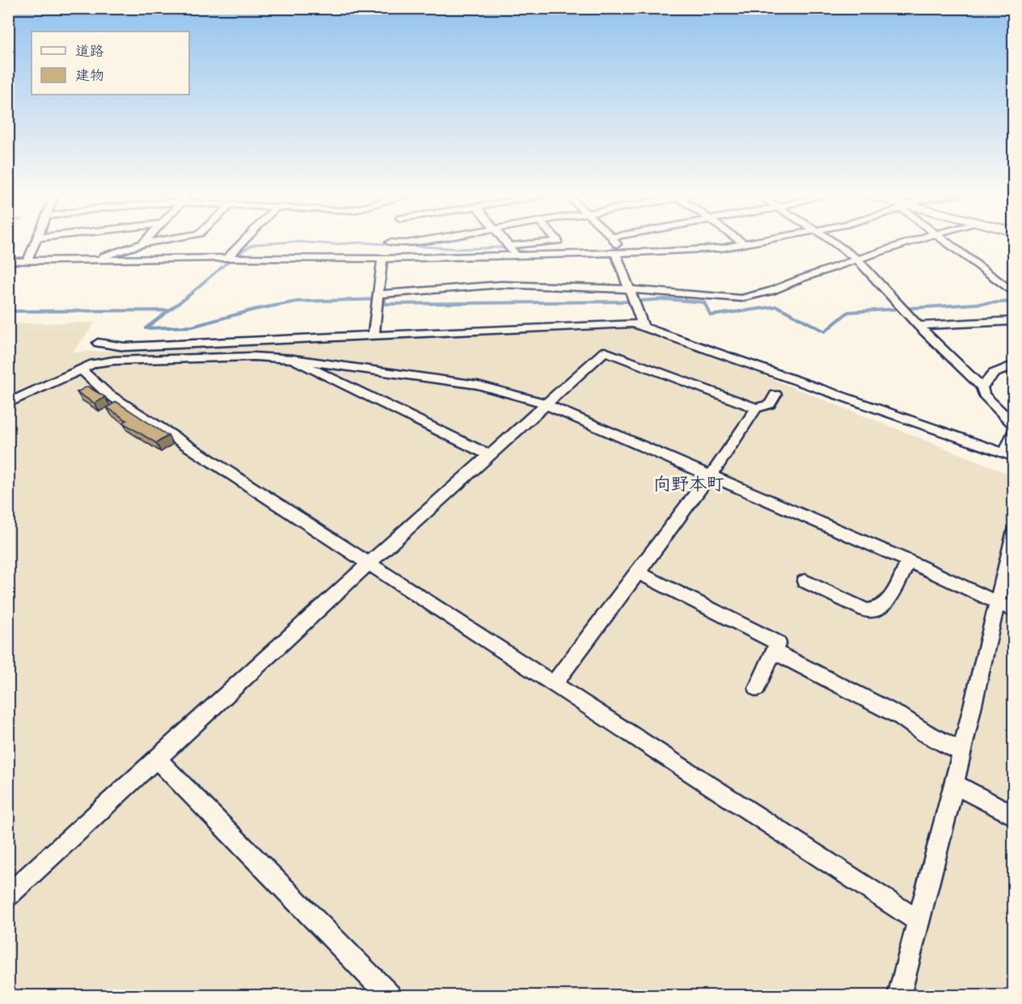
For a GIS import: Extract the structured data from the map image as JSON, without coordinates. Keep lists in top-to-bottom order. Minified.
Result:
{"districts":["向野本町"],"legend":["道路","建物"]}
